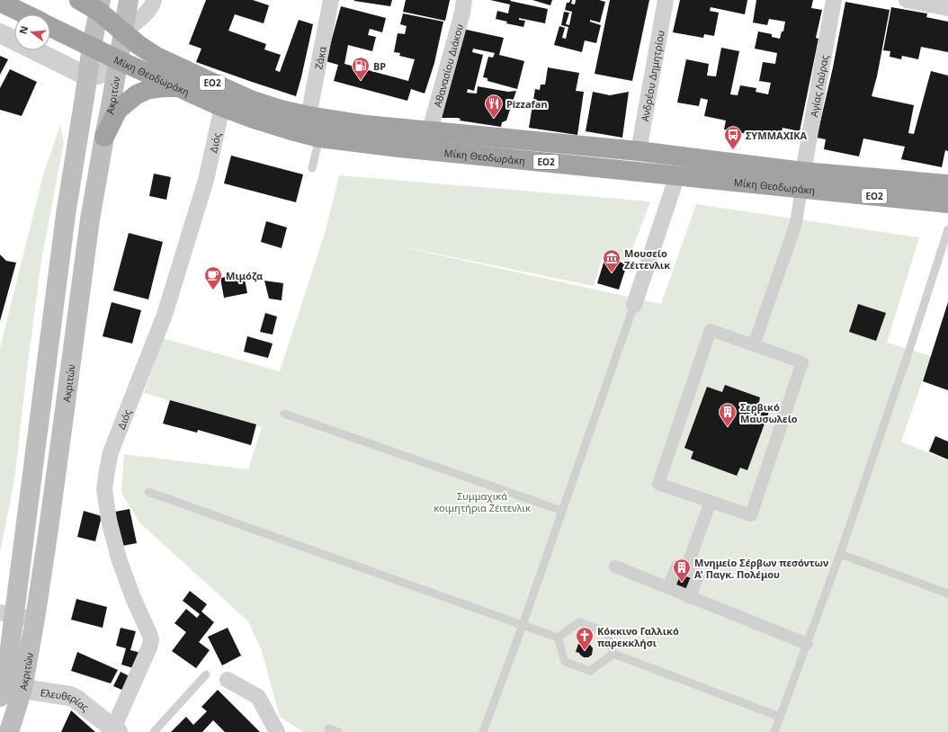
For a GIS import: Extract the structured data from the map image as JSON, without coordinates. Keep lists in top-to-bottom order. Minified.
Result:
{"streets":{"highway":["Μίκη Θεοδωράκη","ΕΟ2"],"main road":["Ακριτών","Ελευθερίας"],"street":["Ζάκα","Αθανασίου Διάκου","Ανδρέου Δημητρίου","Αγίας Λαύρας","Διός"]},"crossings":[["Ζάκα","Μίκη Θεοδωράκη"],["Αθανασίου Διάκου","Μίκη Θεοδωράκη"],["Μίκη Θεοδωράκη","Ανδρέου Δημητρίου"],["Μίκη Θεοδωράκη","Αγίας Λαύρας"],["Μίκη Θεοδωράκη","Ακριτών"],["Μίκη Θεοδωράκη","Διός"],["Ακριτών","Ελευθερίας"],["Διός","Ελευθερίας"]],"parks":["Συμμαχικά κοιμητήρια Ζέιτενλικ"],"places":{"fuel station":["BP"],"restaurant":["Pizzafan"],"bus stop":["ΣΥΜΜΑΧΙΚΑ"],"museum":["Μουσείο Ζέιτενλικ"],"cafe":["Μιμόζα"],"building":["Σερβικό Μαυσωλείο","Μνημείο Σέρβων πεσόντων Α' Παγκ. Πολέμου"],"church":["Κόκκινο Γαλλικό παρεκκλήσι"]},"north":"left"}
